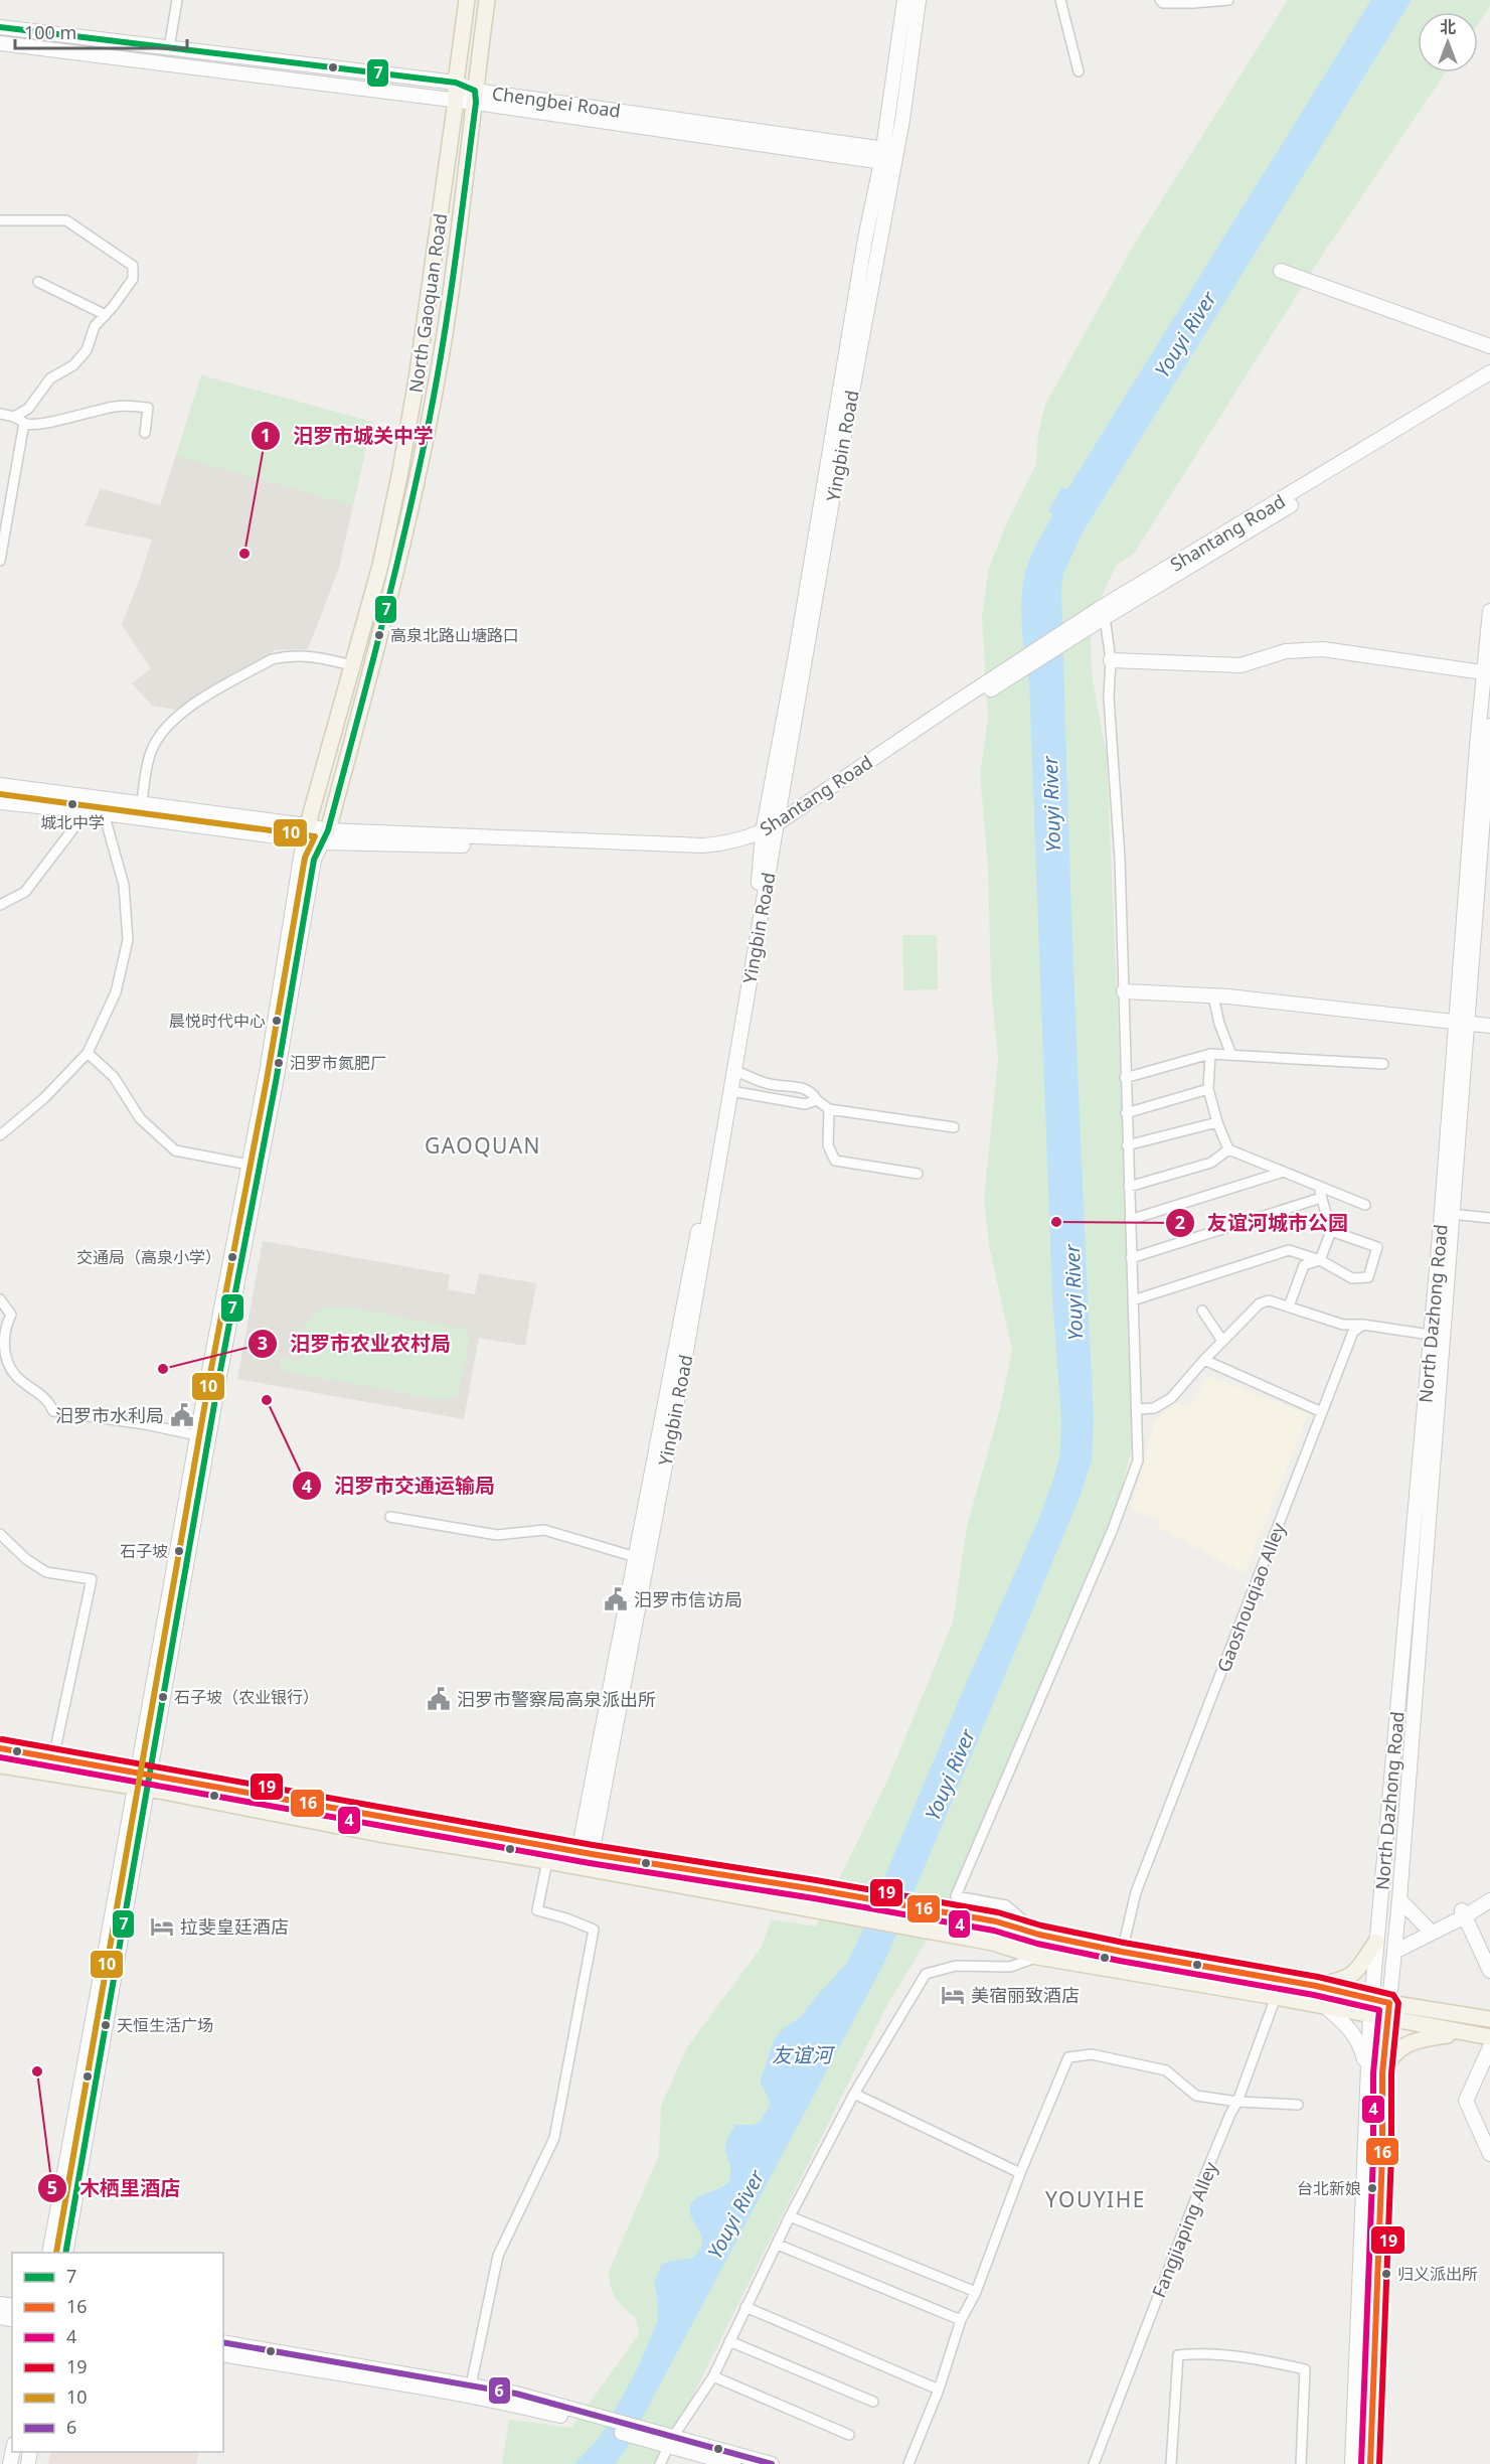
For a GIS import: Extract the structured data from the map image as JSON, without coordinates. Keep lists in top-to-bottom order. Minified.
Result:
{"streets":{"main road":["Chengbei Road","North Gaoquan Road","Yingbin Road","Shantang Road","North Dazhong Road"],"street":["Gaoshouqiao Alley","Fangjiaping Alley"]},"crossings":[["Chengbei Road","North Gaoquan Road"],["Chengbei Road","Yingbin Road"],["North Gaoquan Road","Shantang Road"],["Yingbin Road","Shantang Road"]],"districts":["GAOQUAN","YOUYIHE"],"water":["Youyi River","友谊河"],"places":{"other":["汨罗市城关中学","高泉北路山塘路口","城北中学","晨悦时代中心","汨罗市氮肥厂","友谊河城市公园","交通局（高泉小学）","汨罗市农业农村局","汨罗市交通运输局","石子坡","石子坡（农业银行）","天恒生活广场","木栖里酒店","台北新娘","归义派出所"],"public building":["汨罗市水利局","汨罗市信访局","汨罗市警察局高泉派出所"],"hotel":["拉斐皇廷酒店","美宿丽致酒店"]},"lines":["transit line 7","transit line 10","transit line 19","transit line 16","transit line 4","transit line 6"],"legend":["7","16","4","19","10","6"],"scale_bar":"100 m","north":"top"}
